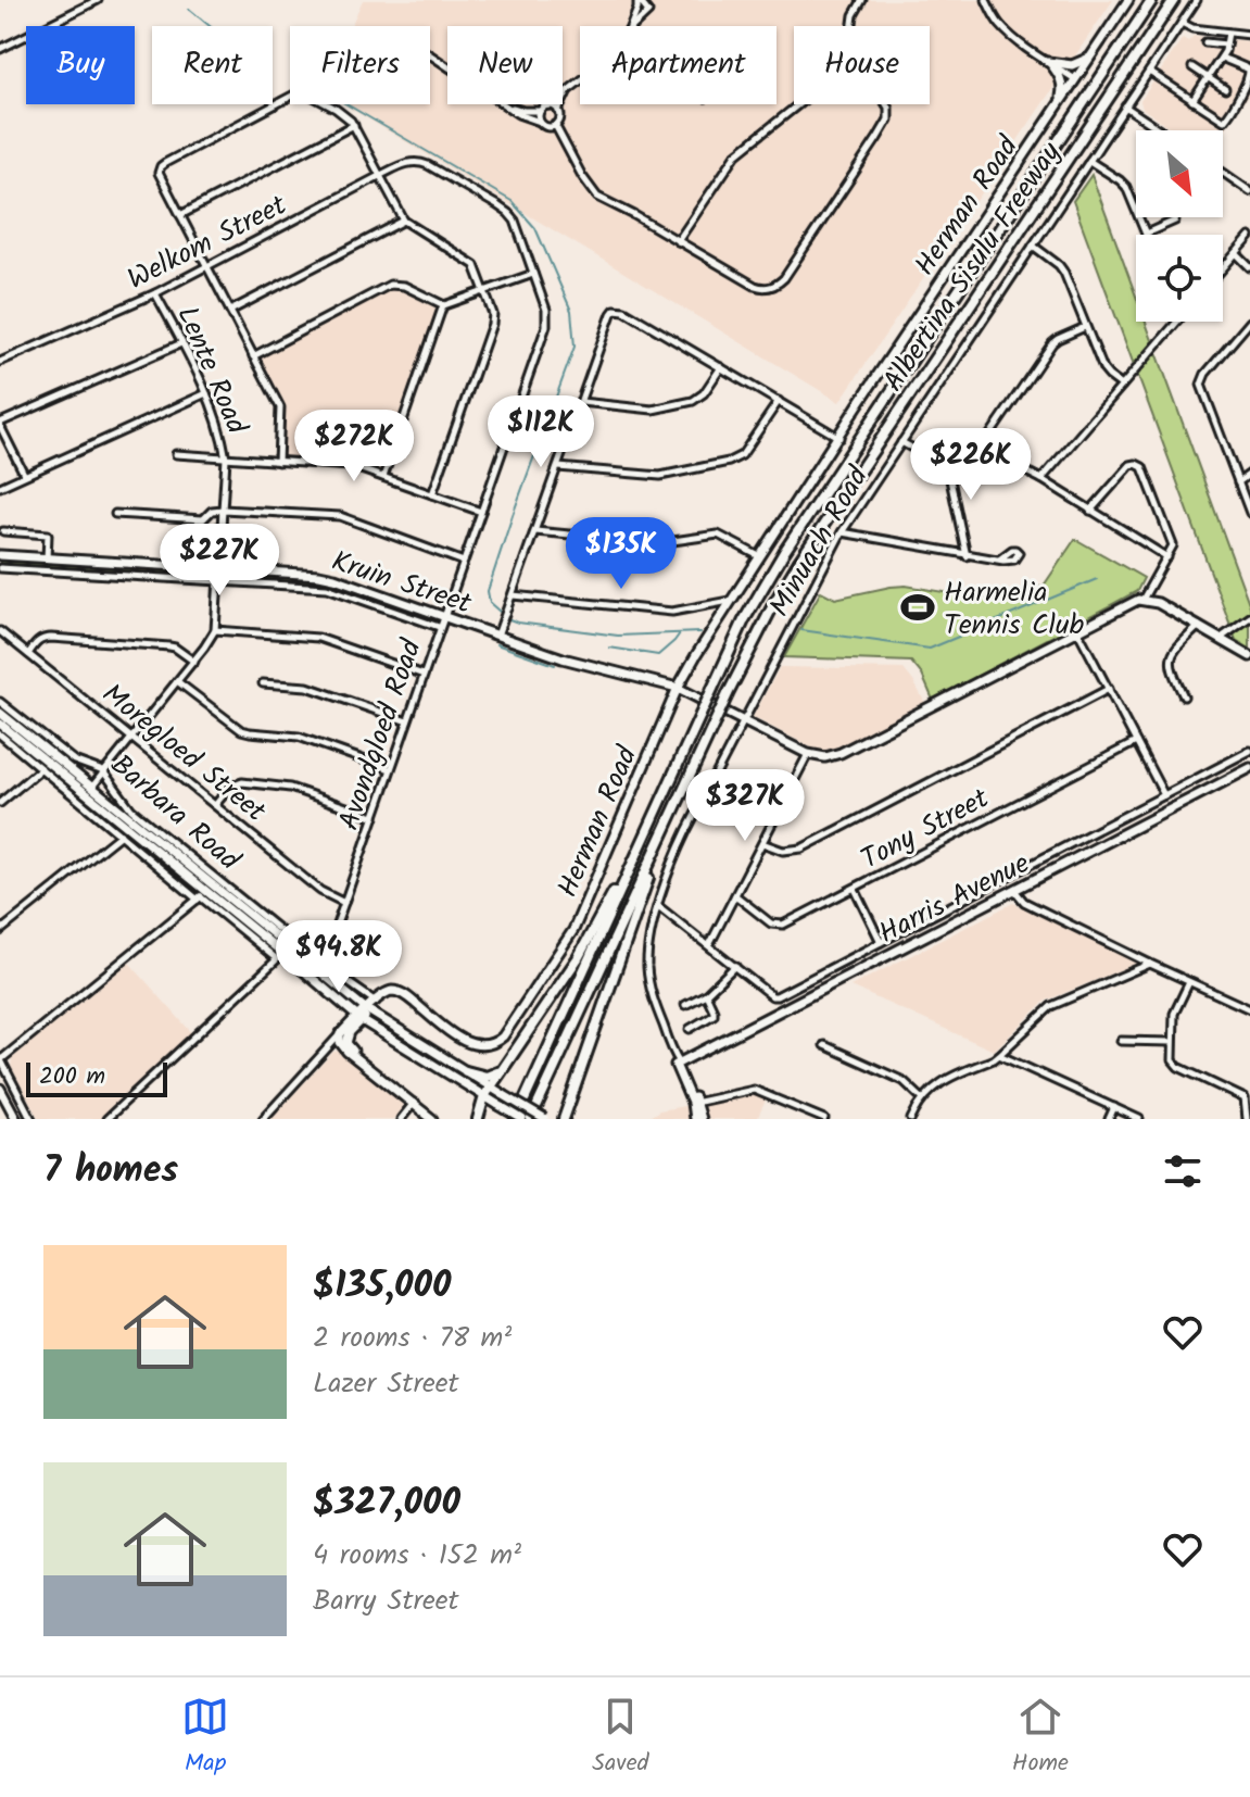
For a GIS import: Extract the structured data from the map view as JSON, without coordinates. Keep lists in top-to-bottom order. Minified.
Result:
{"streets":{"highway":["Albertina Sisulu Freeway"],"main road":["Herman Road","Kruin Street","Harris Avenue"],"street":["Welkom Street","Lente Road","Minuach Road","Avondgloed Road","Moregloed Street","Barbara Road","Tony Street"]},"crossings":[["Herman Road","Kruin Street"],["Herman Road","Barbara Road"],["Welkom Street","Lente Road"],["Welkom Street","Avondgloed Road"],["Lente Road","Kruin Street"],["Lente Road","Moregloed Street"],["Lente Road","Barbara Road"],["Minuach Road","Kruin Street"],["Minuach Road","Harris Avenue"],["Kruin Street","Avondgloed Road"],["Avondgloed Road","Moregloed Street"],["Avondgloed Road","Barbara Road"]],"places":{"sports":["Harmelia Tennis Club"]},"scale_bar":"200 m","north":"bottom right","page":{"chip":["Buy","Rent","Filters","New","Apartment","House"],"price":["$112K","$272K","$226K","$135K","$227K","$327K","$94.8K"],"scale":"200 m","heading":"7 homes","list":[{"name":"$135,000","note":"2 rooms · 78 m² · Lazer Street"},{"name":"$327,000","note":"4 rooms · 152 m² · Barry Street"}],"tabs":["Map","Saved","Home"]}}
